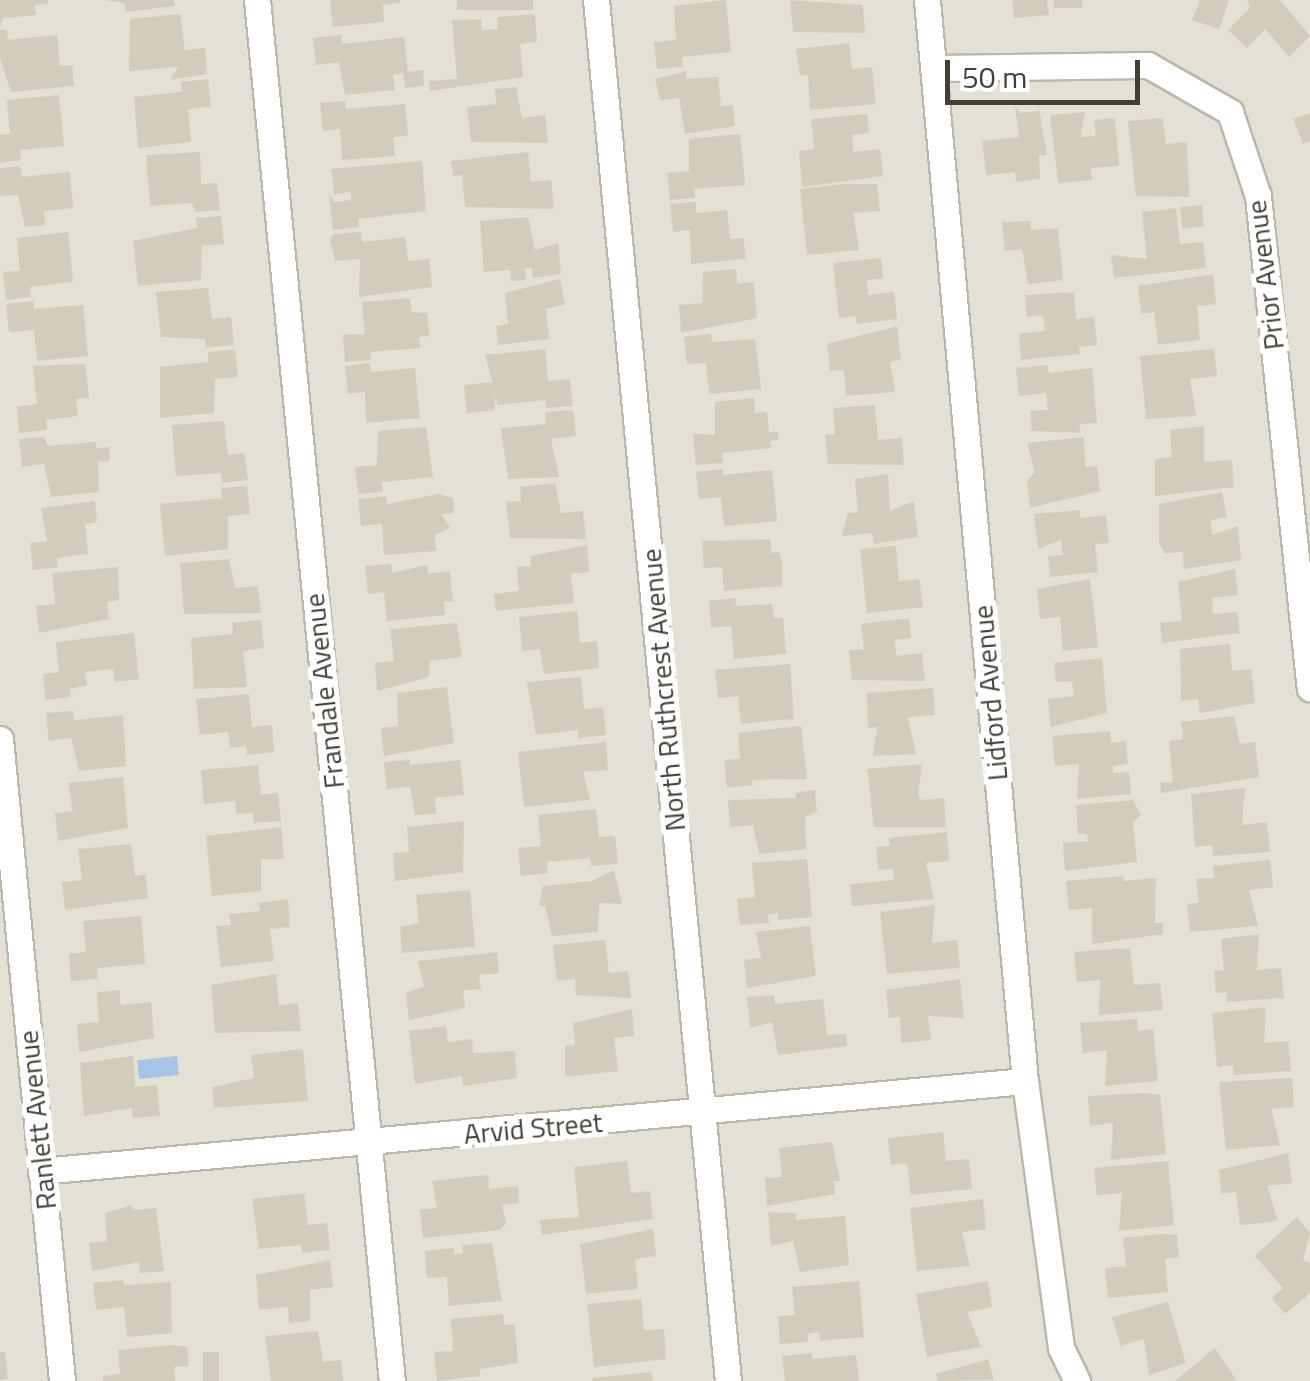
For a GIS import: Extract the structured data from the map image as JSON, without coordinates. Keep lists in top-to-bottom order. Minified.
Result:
{"streets":{"street":["Prior Avenue","North Ruthcrest Avenue","Frandale Avenue","Lidford Avenue","Ranlett Avenue","Arvid Street"]},"crossings":[["Prior Avenue","Lidford Avenue"],["North Ruthcrest Avenue","Arvid Street"],["Frandale Avenue","Arvid Street"],["Lidford Avenue","Arvid Street"],["Ranlett Avenue","Arvid Street"]],"scale_bar":"50 m"}
